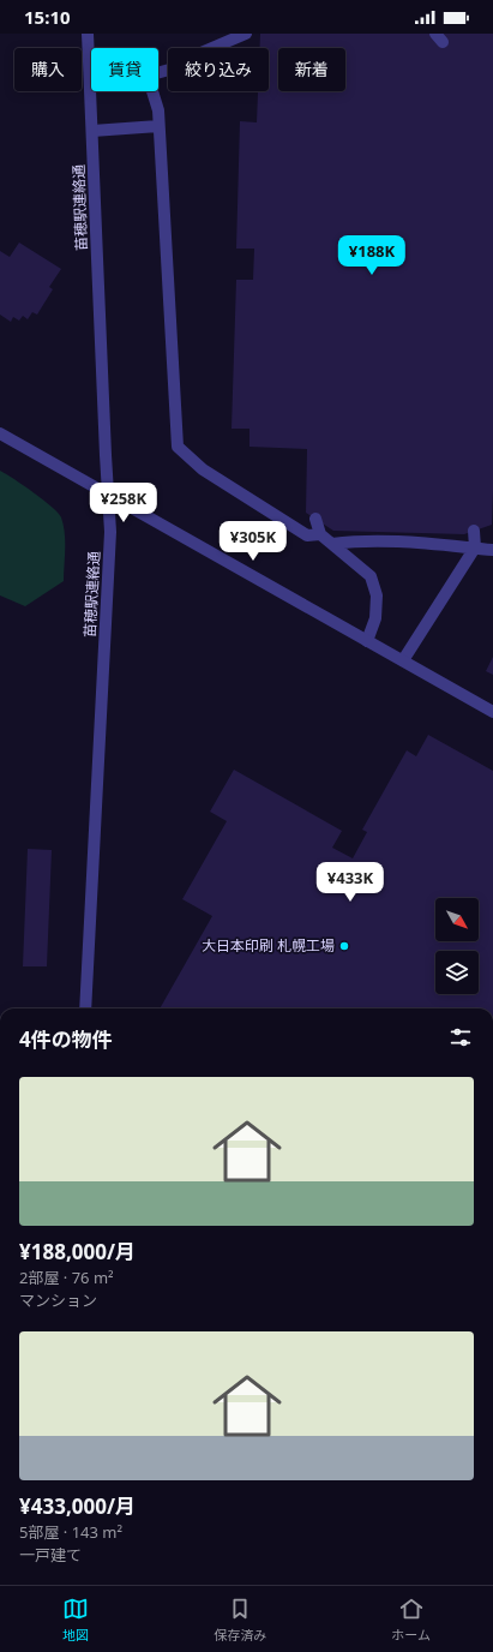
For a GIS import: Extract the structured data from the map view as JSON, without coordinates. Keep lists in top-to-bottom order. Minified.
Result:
{"streets":{"street":["苗穂駅連絡通"]},"places":["大日本印刷 札幌工場"],"north":"bottom right","page":{"status":"15:10","chip":["購入","賃貸","絞り込み","新着"],"price":["¥188K","¥258K","¥305K","¥433K"],"heading":"4件の物件","list":[{"name":"¥188,000/月","note":"2部屋 · 76 m² · マンション"},{"name":"¥433,000/月","note":"5部屋 · 143 m² · 一戸建て"}],"tabs":["地図","保存済み","ホーム"]}}
